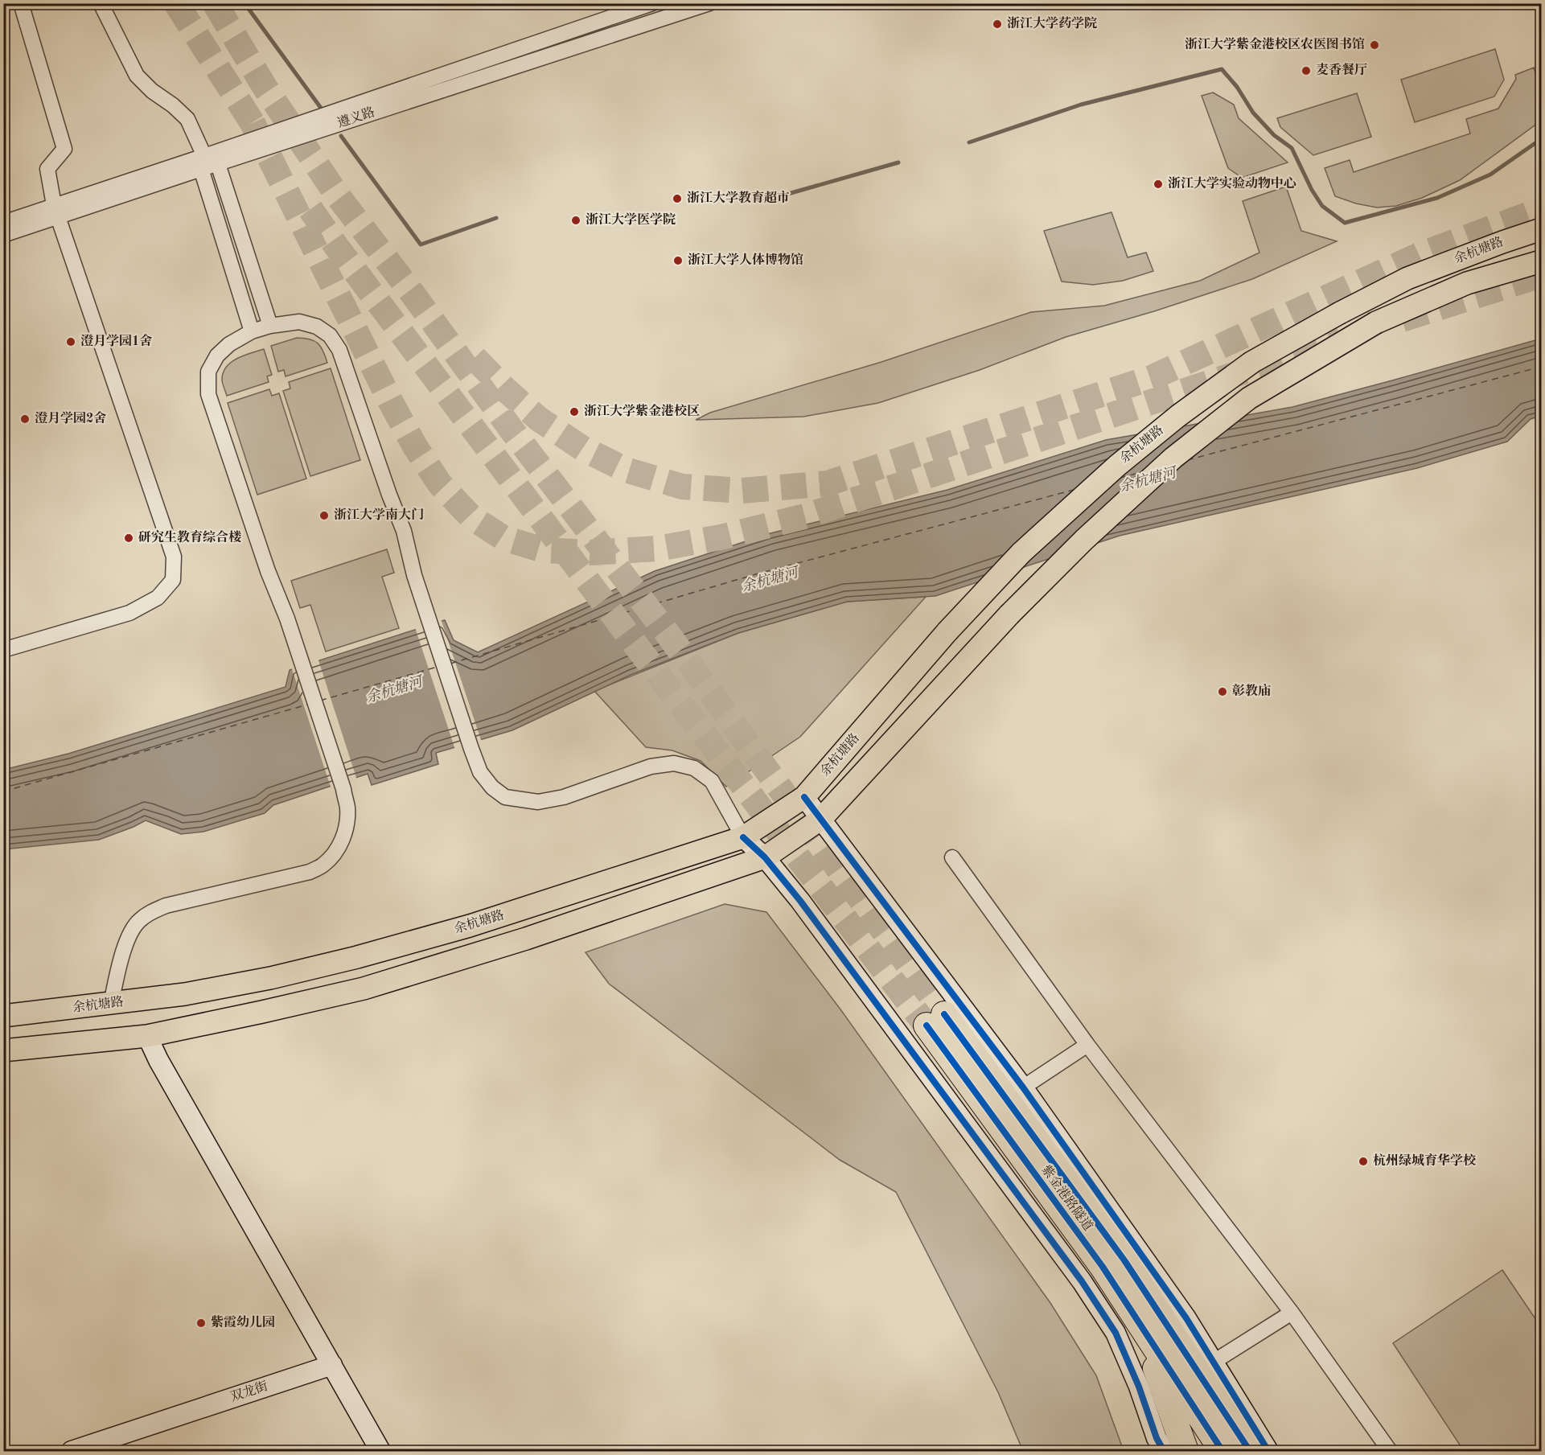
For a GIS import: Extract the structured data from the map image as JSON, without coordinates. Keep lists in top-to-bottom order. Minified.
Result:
{"streets":{"highway":["紫金港路隧道"],"main road":["余杭塘路","双龙街"],"street":["遵义路"]},"water":["余杭塘河"],"places":["浙江大学药学院","浙江大学紫金港校区农医图书馆","麦香餐厅","浙江大学实验动物中心","浙江大学教育超市","浙江大学医学院","浙江大学人体博物馆","澄月学园1舍","浙江大学紫金港校区","澄月学园2舍","浙江大学南大门","研究生教育综合楼","彰教庙","杭州绿城育华学校","紫霞幼儿园"]}
